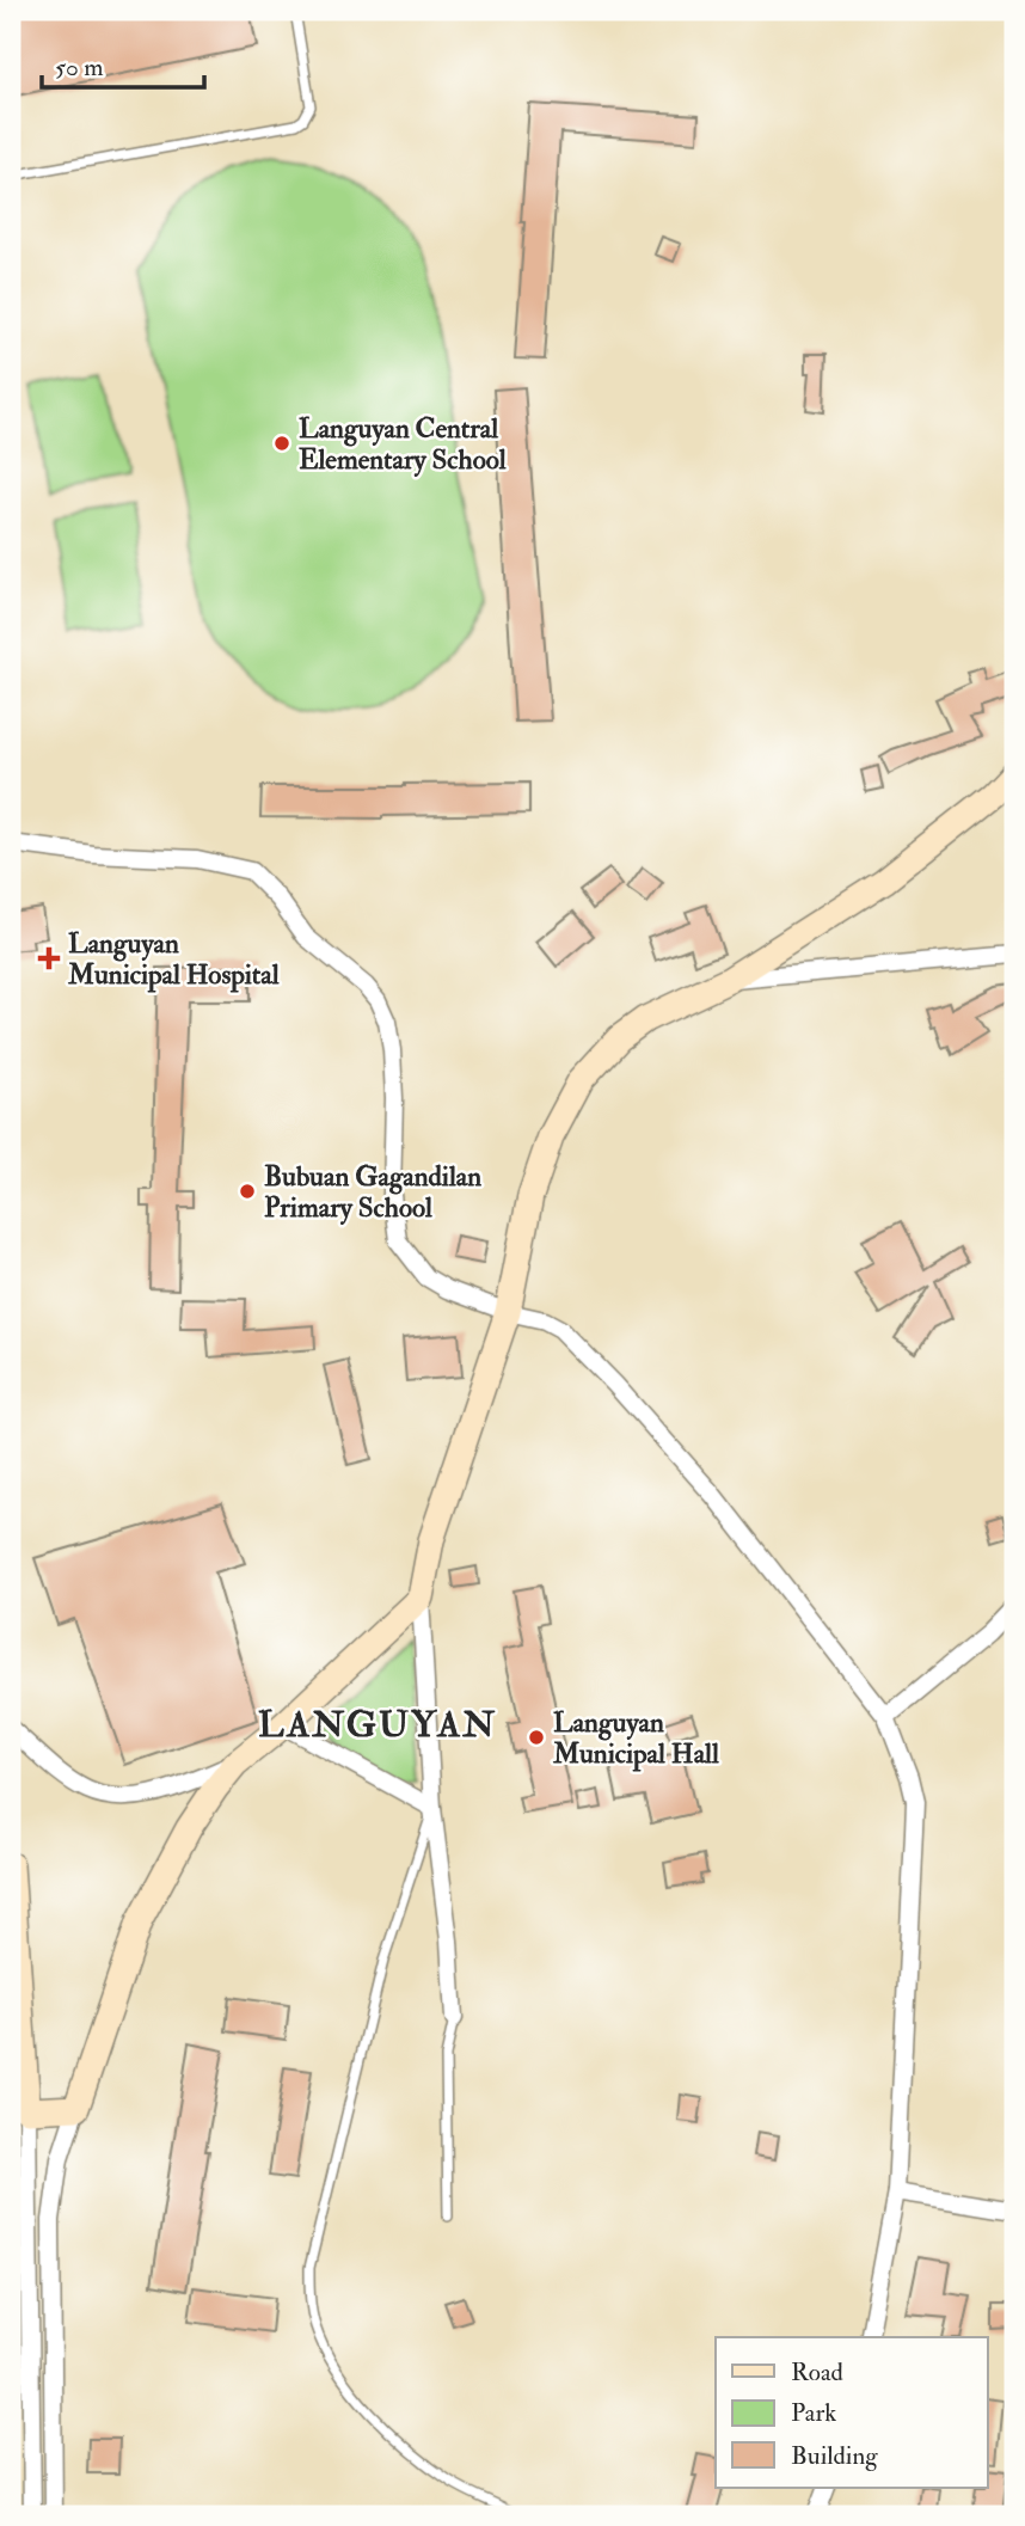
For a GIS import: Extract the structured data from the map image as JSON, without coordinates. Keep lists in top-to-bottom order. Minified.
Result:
{"districts":["LANGUYAN"],"places":{"other":["Languyan Central Elementary School","Bubuan Gagandilan Primary School","Languyan Municipal Hall"],"health":["Languyan Municipal Hospital"]},"legend":["Road","Park","Building"],"scale_bar":"50 m"}
